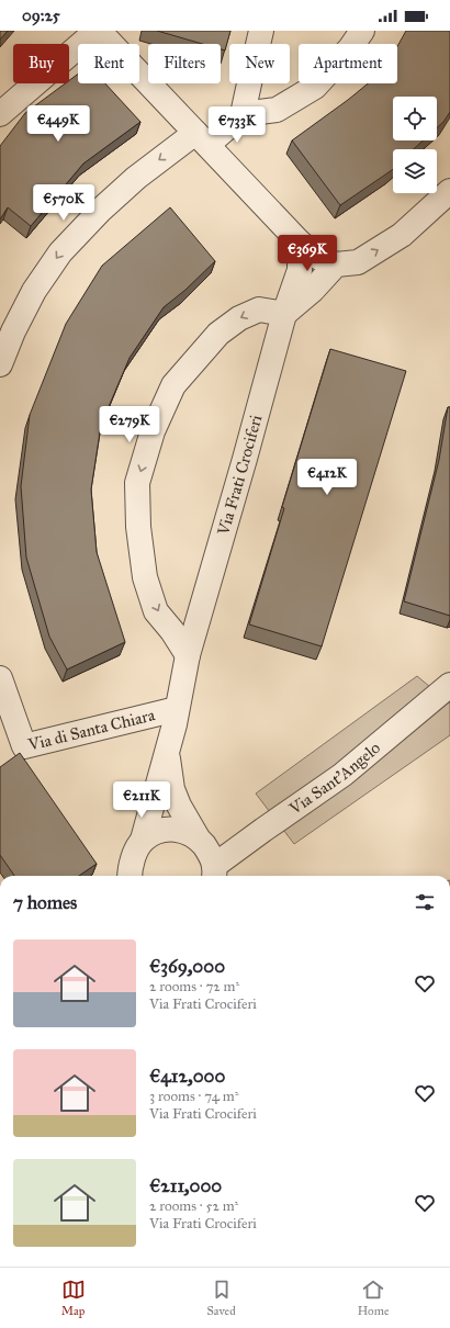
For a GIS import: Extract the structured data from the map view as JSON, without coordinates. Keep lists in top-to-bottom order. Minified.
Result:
{"streets":{"street":["Via Frati Crociferi","Via di Santa Chiara","Via Sant'Angelo"]},"crossings":[["Via Frati Crociferi","Via di Santa Chiara"],["Via Frati Crociferi","Via Sant'Angelo"]],"page":{"status":"09:25","chip":["Buy","Rent","Filters","New","Apartment"],"price":["€449K","€733K","€570K","€369K","€279K","€412K","€211K"],"heading":"7 homes","list":[{"name":"€369,000","note":"2 rooms · 72 m² · Via Frati Crociferi"},{"name":"€412,000","note":"3 rooms · 74 m² · Via Frati Crociferi"},{"name":"€211,000","note":"2 rooms · 52 m² · Via Frati Crociferi"}],"tabs":["Map","Saved","Home"]}}
